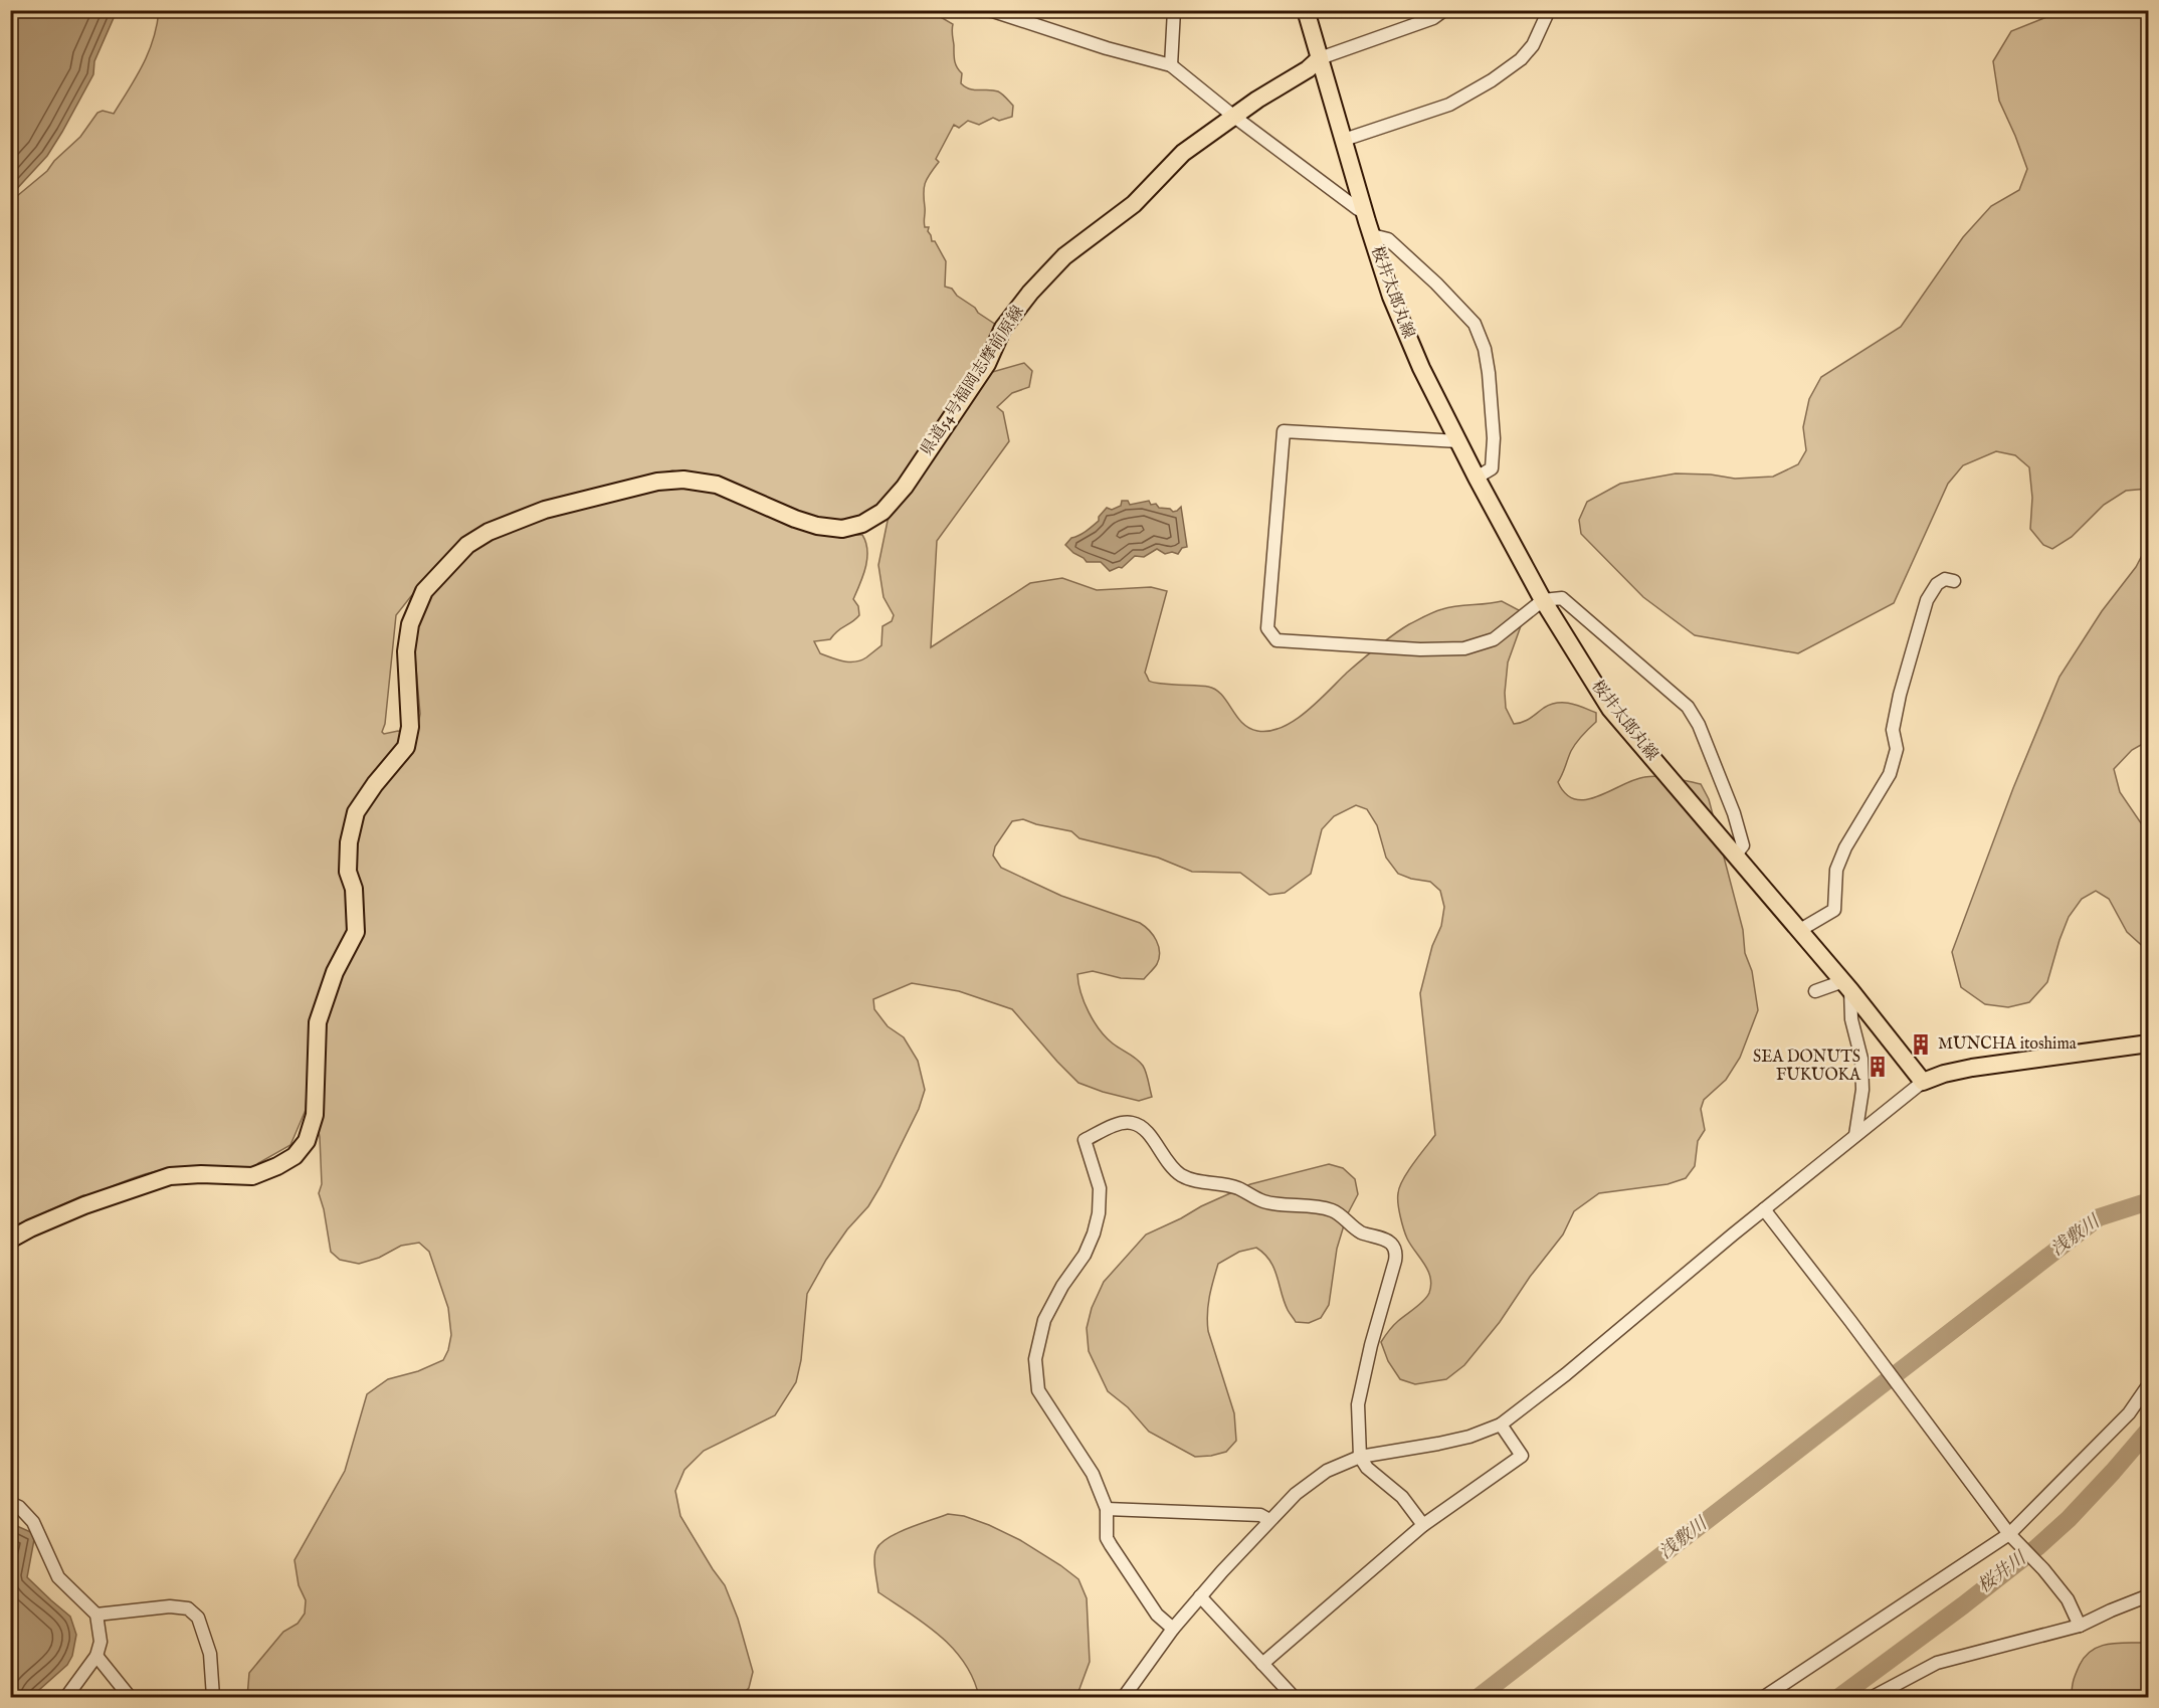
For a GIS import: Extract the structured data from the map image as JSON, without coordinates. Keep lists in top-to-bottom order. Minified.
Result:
{"streets":{"main road":["桜井太郎丸線","県道54号福岡志摩前原線"]},"crossings":[["桜井太郎丸線","県道54号福岡志摩前原線"]],"water":["浅敷川","桜井川"],"places":{"building":["MUNCHA itoshima","SEA DONUTS FUKUOKA"]}}
